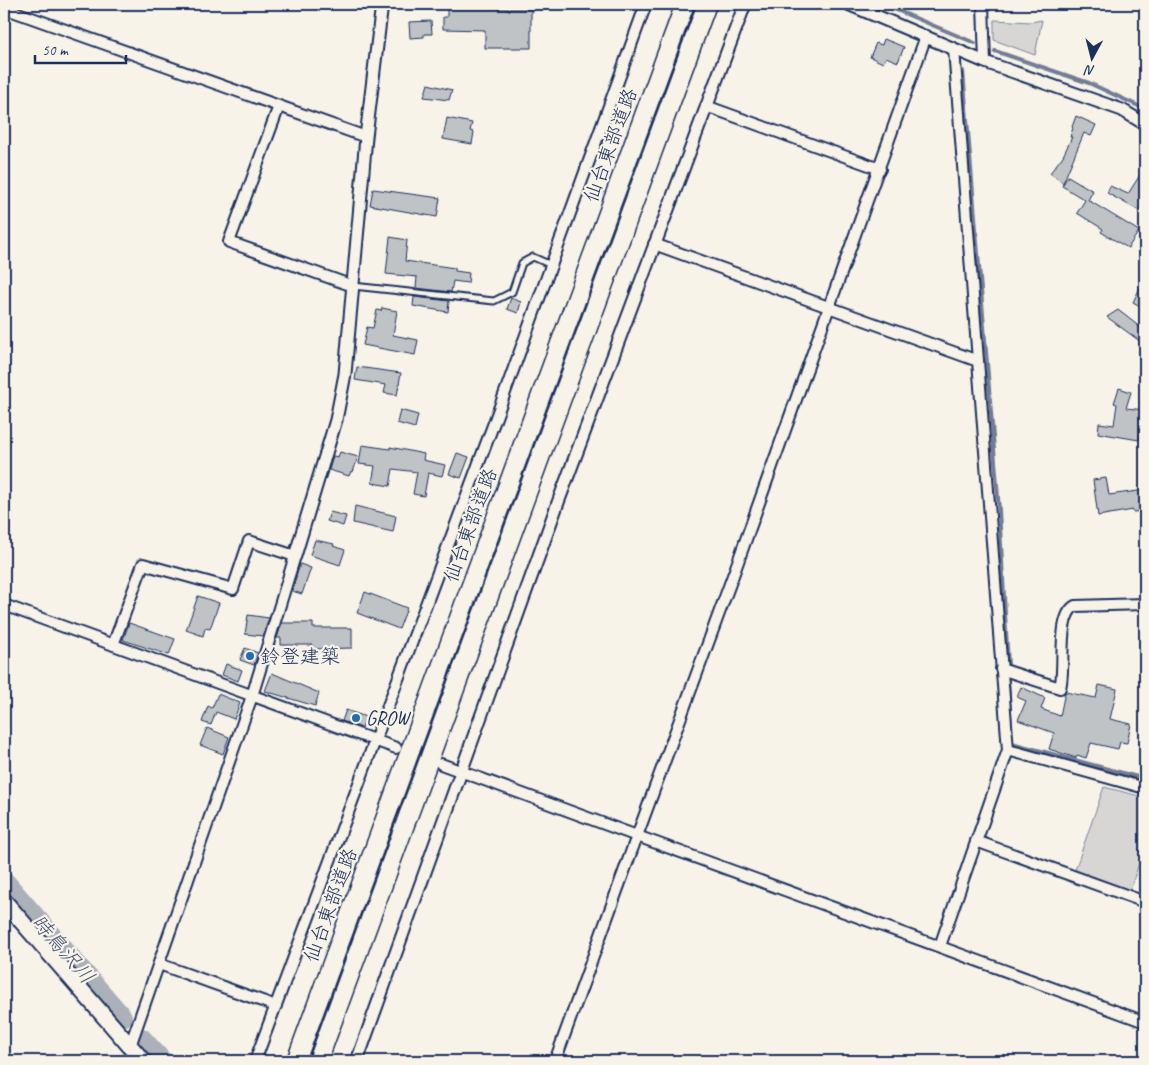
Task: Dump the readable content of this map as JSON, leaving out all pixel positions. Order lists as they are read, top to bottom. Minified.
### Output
{"streets":{"highway":["仙台東部道路"]},"water":["時鳥沢川"],"places":["鈴登建築","GROW"],"scale_bar":"50 m","north":"bottom"}
